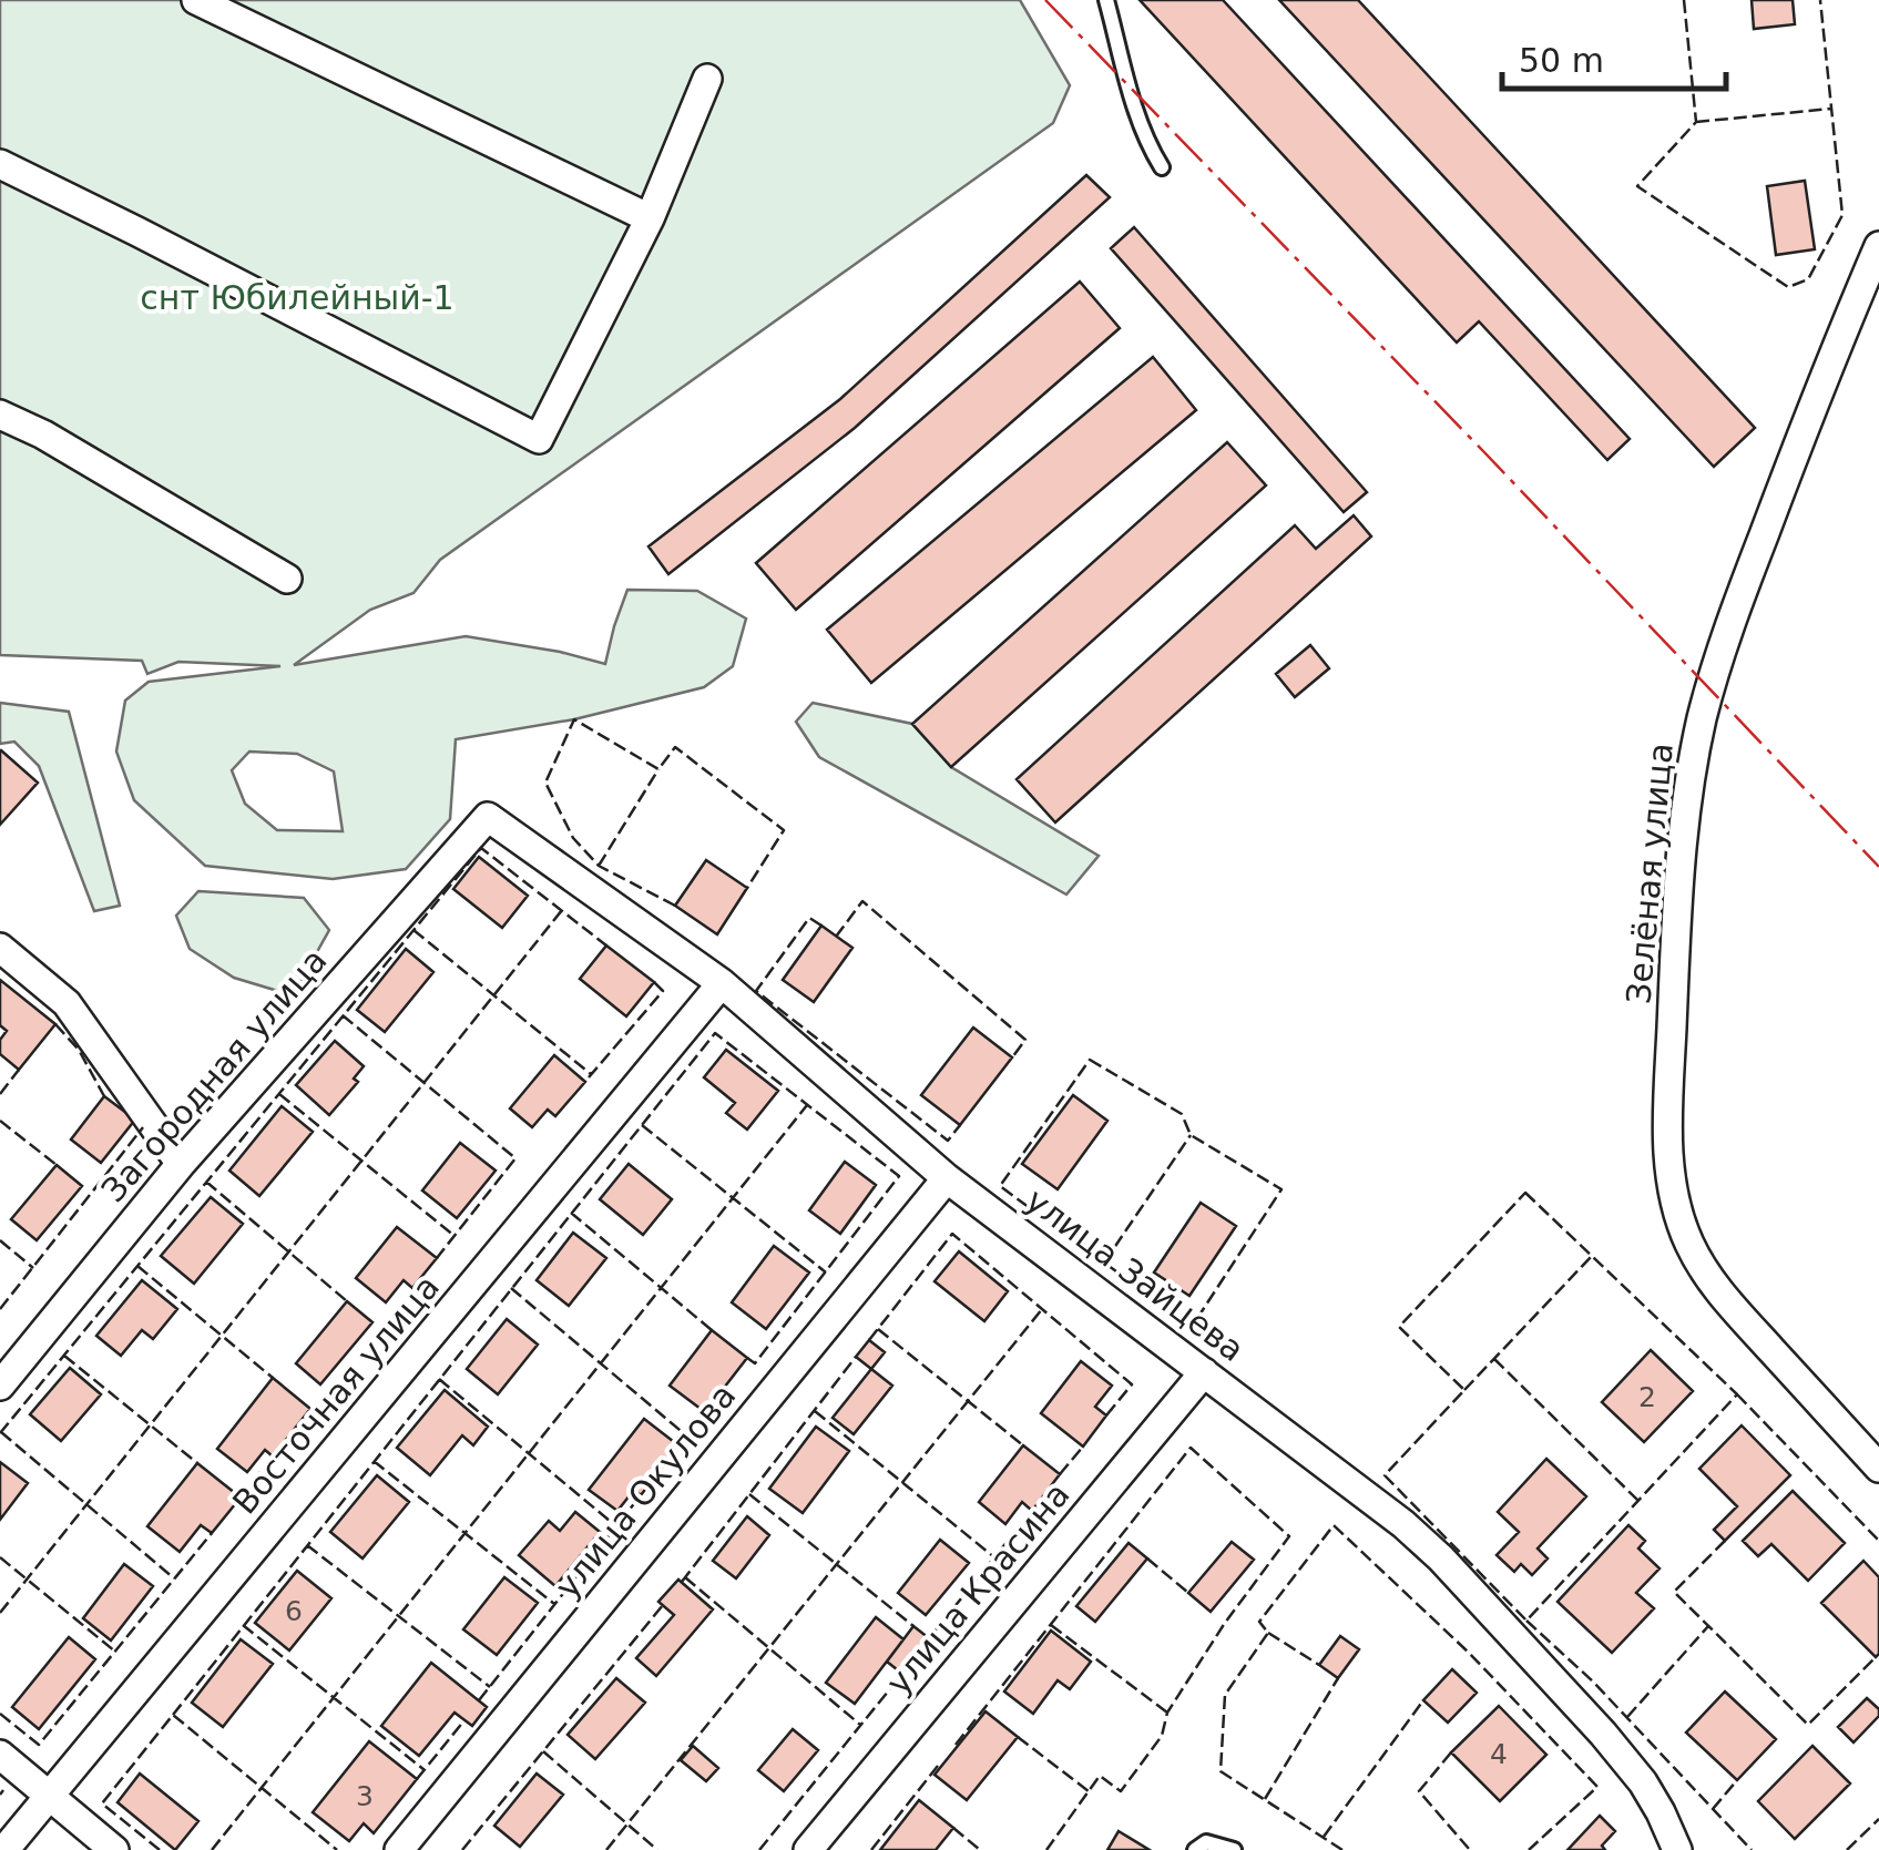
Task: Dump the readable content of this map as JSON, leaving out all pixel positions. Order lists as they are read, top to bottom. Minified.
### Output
{"streets":{"street":["Зелёная улица","Загородная улица","улица Зайцева","Восточная улица","улица Окулова","улица Красина"]},"crossings":[["Загородная улица","улица Зайцева"],["улица Зайцева","Восточная улица"],["улица Зайцева","улица Окулова"],["улица Зайцева","улица Красина"]],"parks":["снт Юбилейный-1"],"house_numbers":["2","6","4","3"],"scale_bar":"50 m"}
